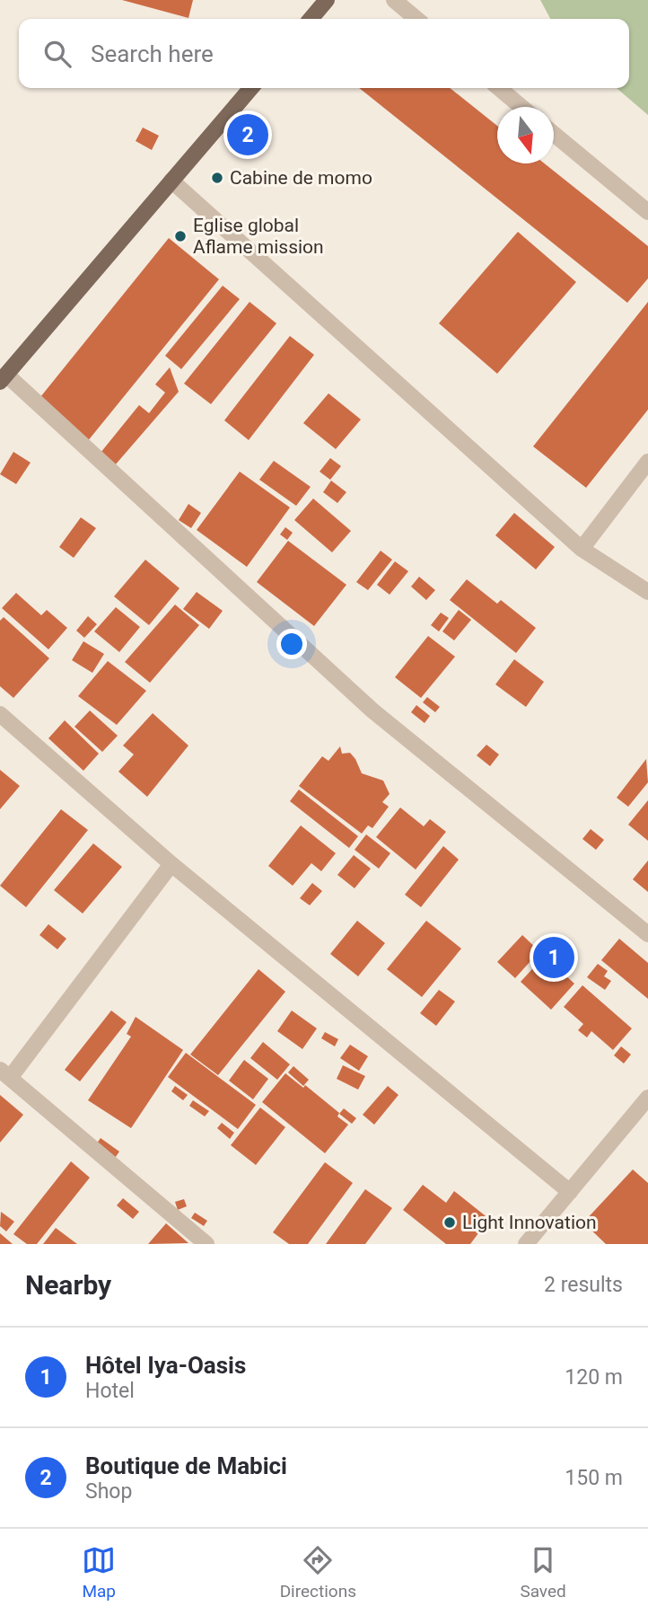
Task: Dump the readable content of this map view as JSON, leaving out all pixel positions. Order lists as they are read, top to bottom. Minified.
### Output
{"places":["Cabine de momo","Eglise global Aflame mission","Light Innovation"],"north":"bottom","page":{"search":"Search here","pins":["2","1"],"heading":["Nearby","2 results"],"list":[{"mark":"1","name":"Hôtel Iya-Oasis","note":"Hotel","value":"120 m"},{"mark":"2","name":"Boutique de Mabici","note":"Shop","value":"150 m"}],"nav":["Map","Directions","Saved"]}}
